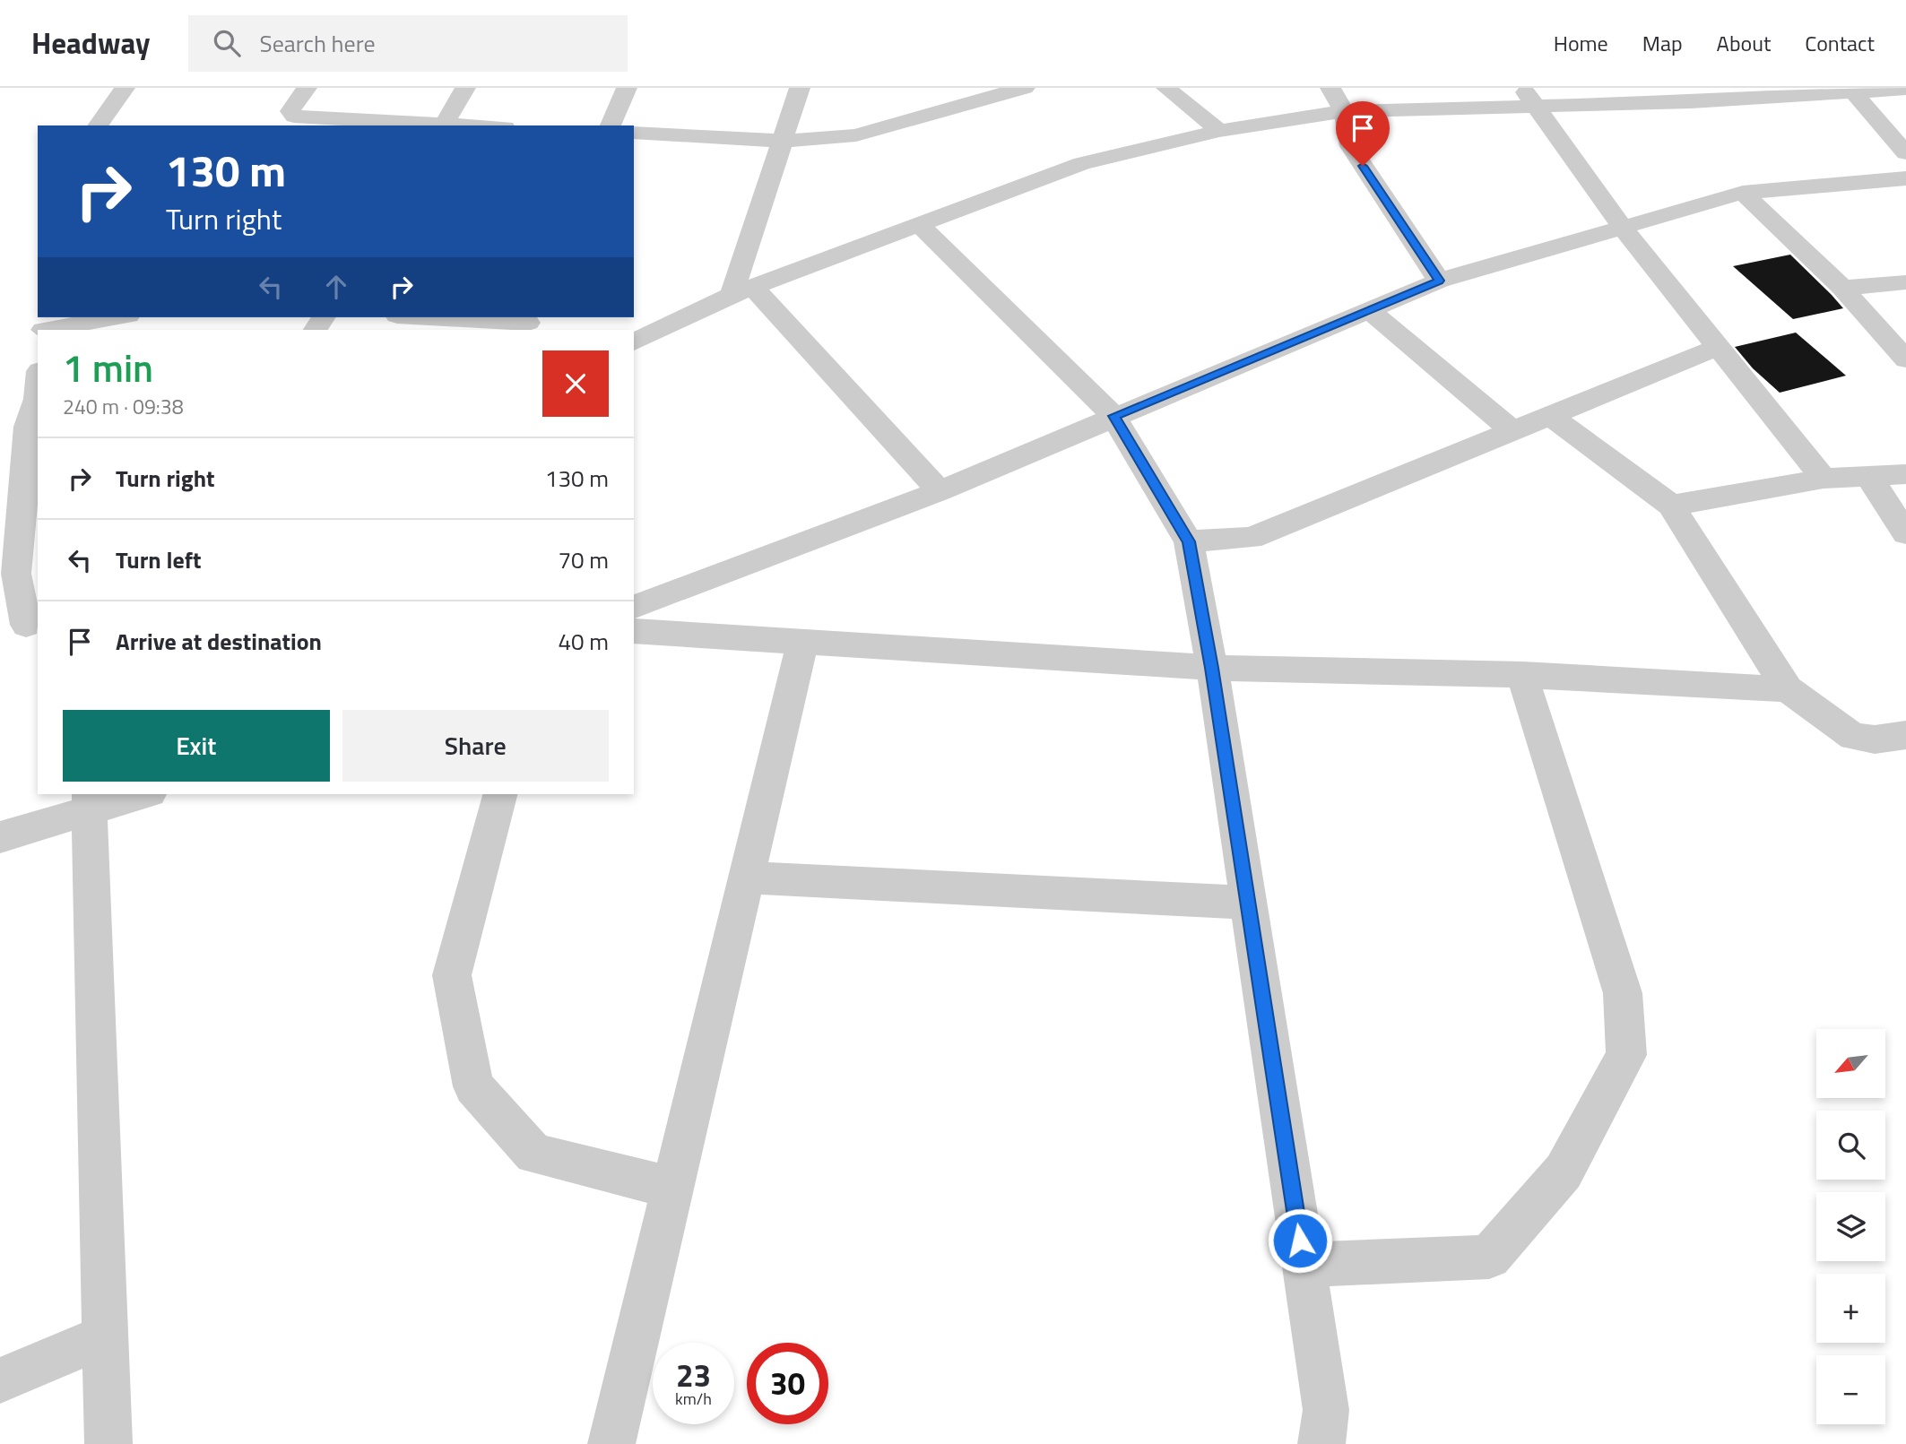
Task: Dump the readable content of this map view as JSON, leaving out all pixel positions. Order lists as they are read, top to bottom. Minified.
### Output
{"north":"bottom left","page":{"header":"Headway","search":"Search here","nav":["Home","Map","About","Contact"],"turn":["130 m","Turn right"],"heading":["1 min","240 m · 09:38"],"list":[{"name":"Turn right","value":"130 m"},{"name":"Turn left","value":"70 m"},{"name":"Arrive at destination","value":"40 m"}],"buttons":["Exit","Share"],"map_buttons":["+","−"],"speed":"23 km/h","limit":"30"}}
